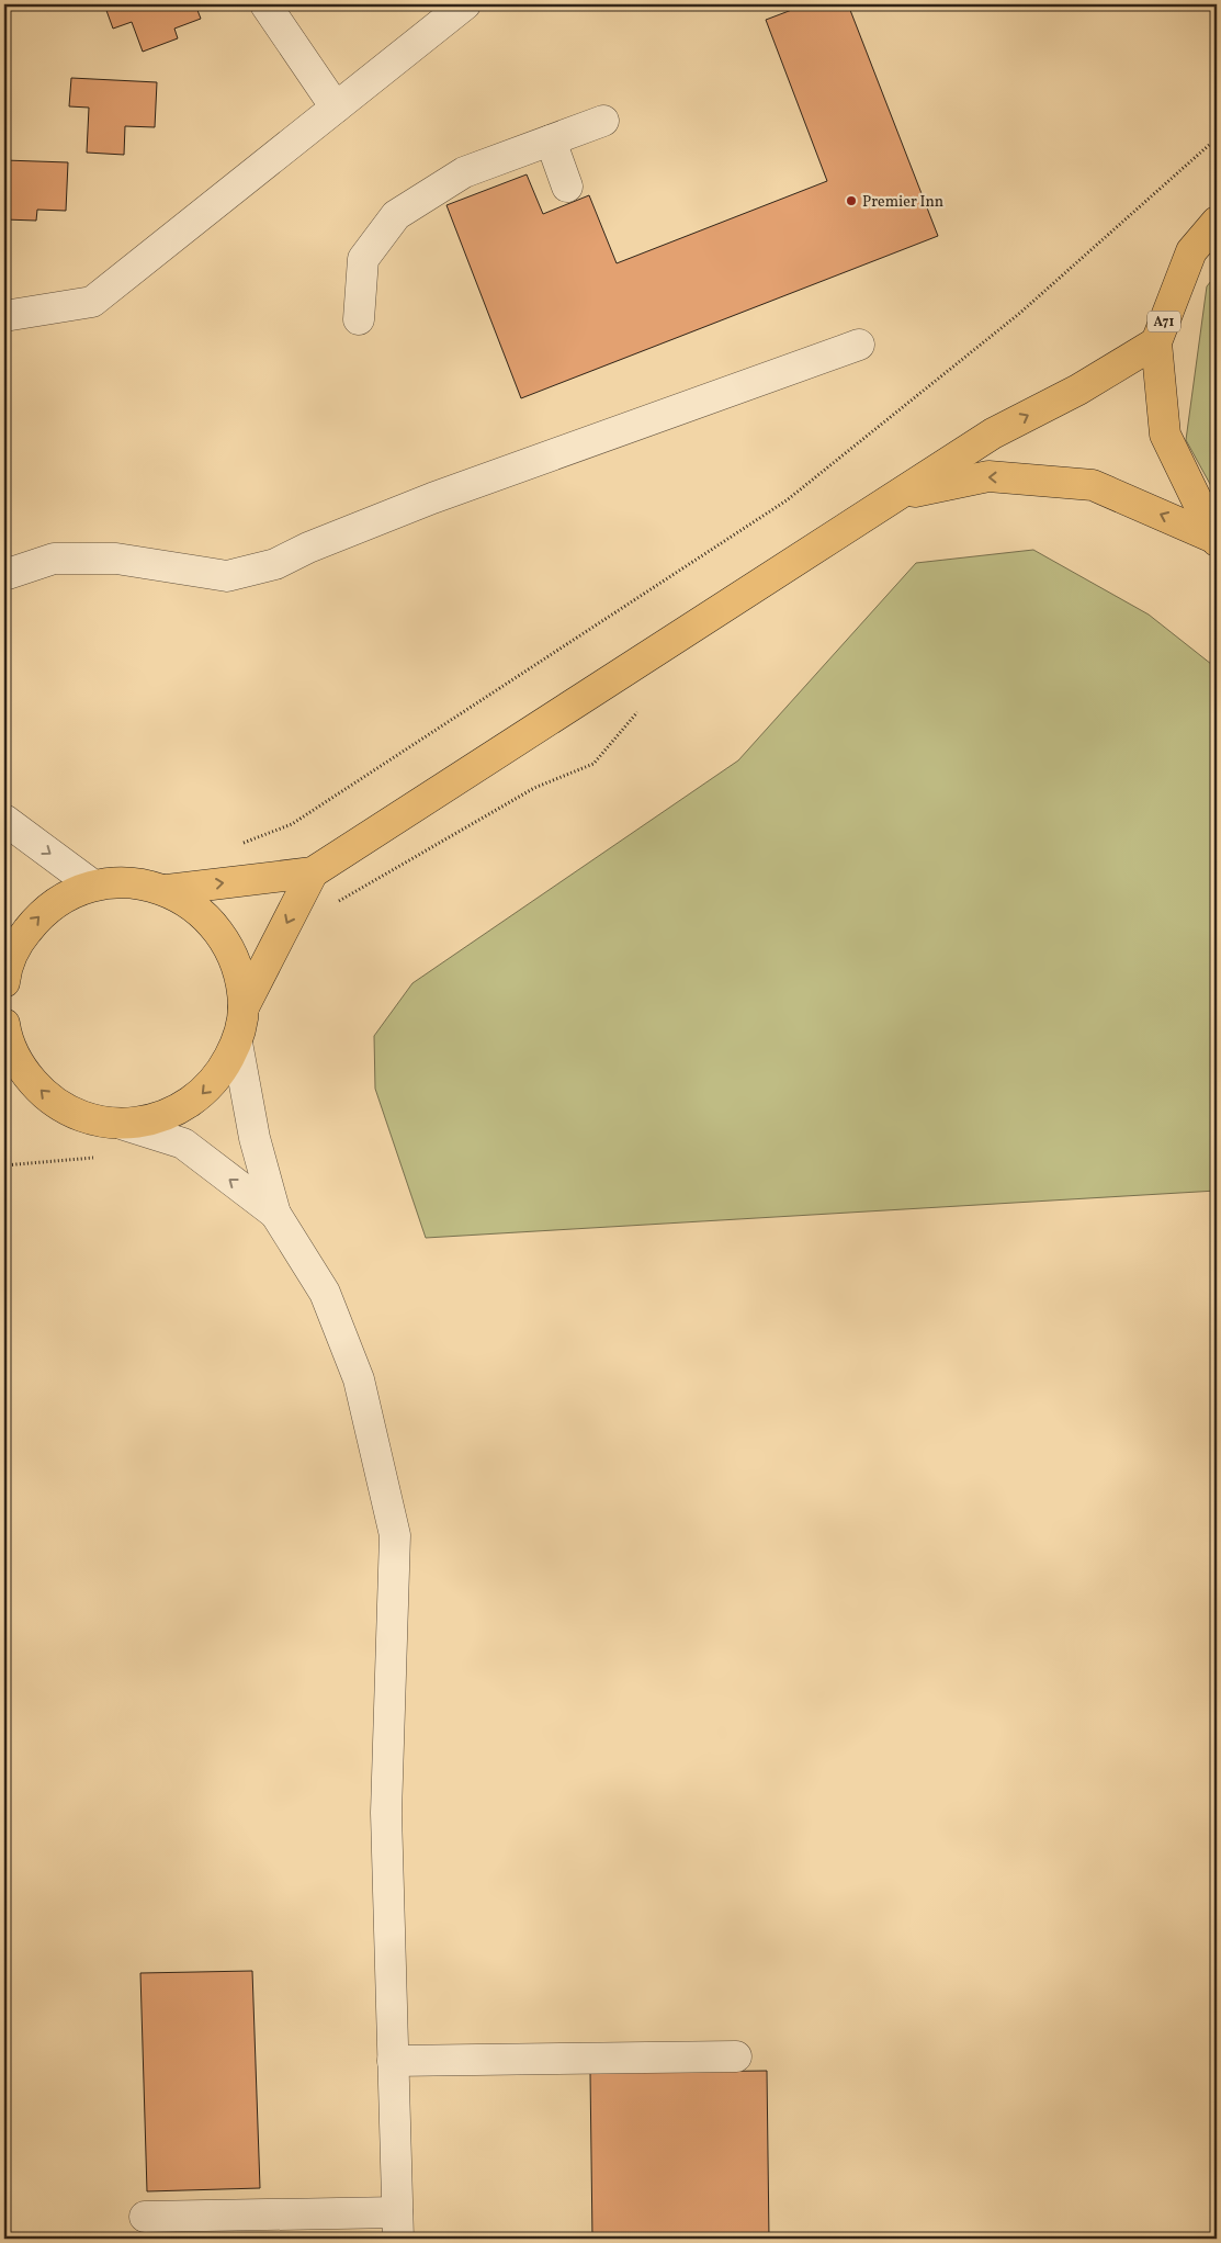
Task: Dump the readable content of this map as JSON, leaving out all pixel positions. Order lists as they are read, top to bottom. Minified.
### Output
{"streets":{"main road":["A71"]},"places":["Premier Inn"]}
